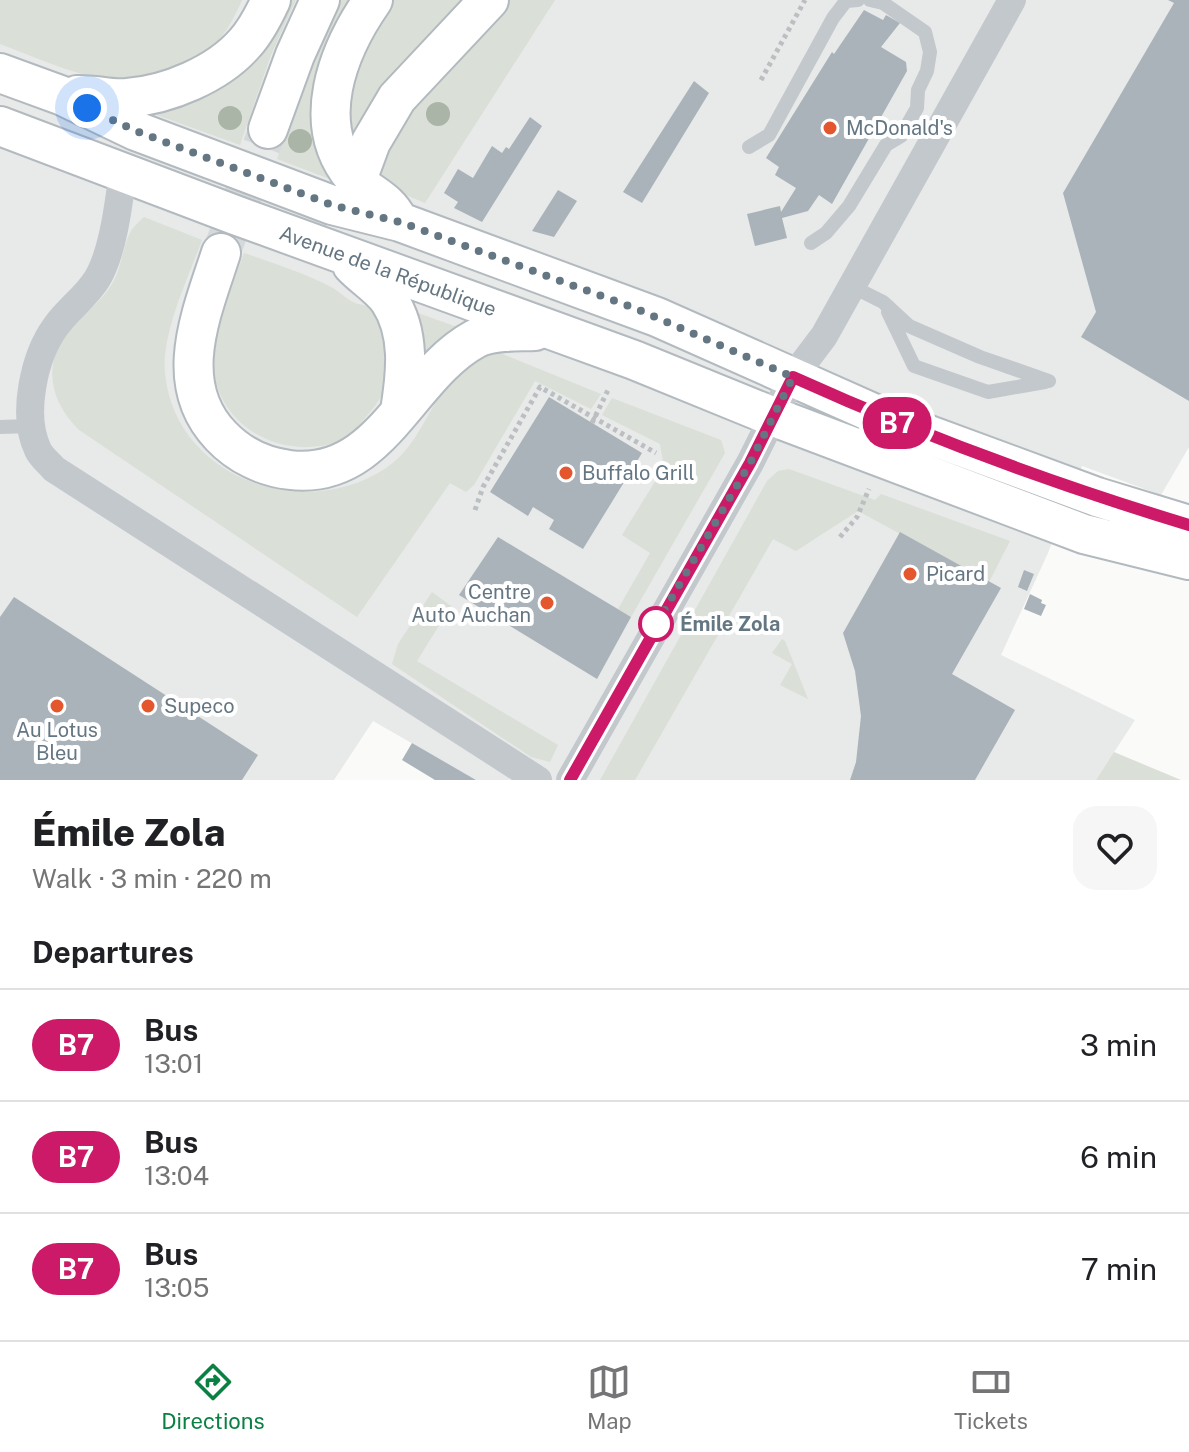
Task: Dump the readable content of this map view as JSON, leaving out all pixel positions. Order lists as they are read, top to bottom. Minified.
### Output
{"streets":{"main road":["Avenue de la République"]},"places":["McDonald's","Buffalo Grill","Picard","Centre Auto Auchan","Émile Zola","Au Lotus Bleu","Supeco"],"lines":["bus line B7"],"page":{"on_map":"B7","heading":[["Émile Zola","Walk · 3 min · 220 m"],"Departures"],"list":[{"mark":"B7","name":"Bus","note":"13:01","value":"3 min"},{"mark":"B7","name":"Bus","note":"13:04","value":"6 min"},{"mark":"B7","name":"Bus","note":"13:05","value":"7 min"}],"tabs":["Directions","Map","Tickets"]}}
